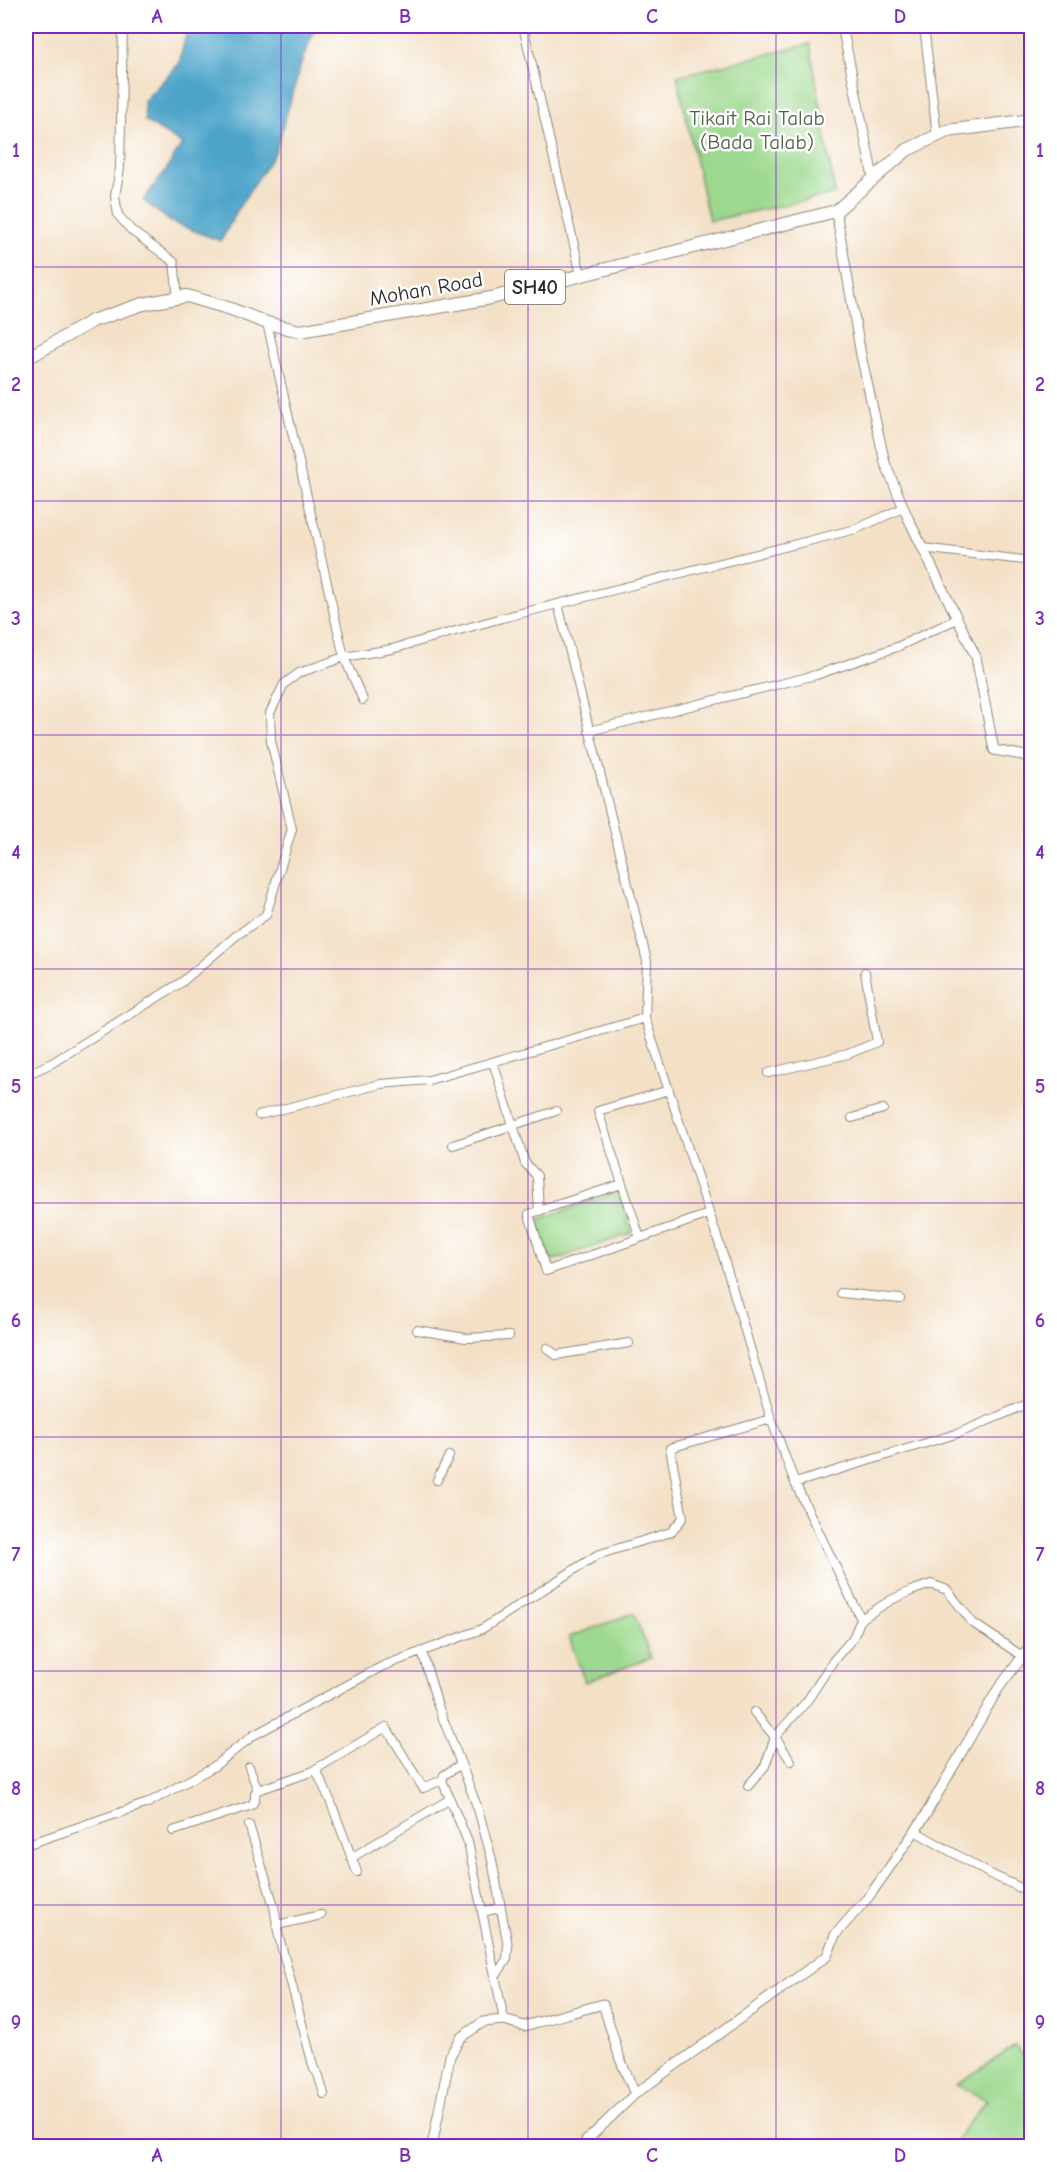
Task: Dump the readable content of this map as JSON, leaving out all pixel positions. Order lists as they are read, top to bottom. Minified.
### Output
{"streets":{"main road":["SH40","Mohan Road"]},"parks":["Tikait Rai Talab (Bada Talab)"],"grid":{"columns":["A","B","C","D"],"rows":["1","2","3","4","5","6","7","8","9"]}}
